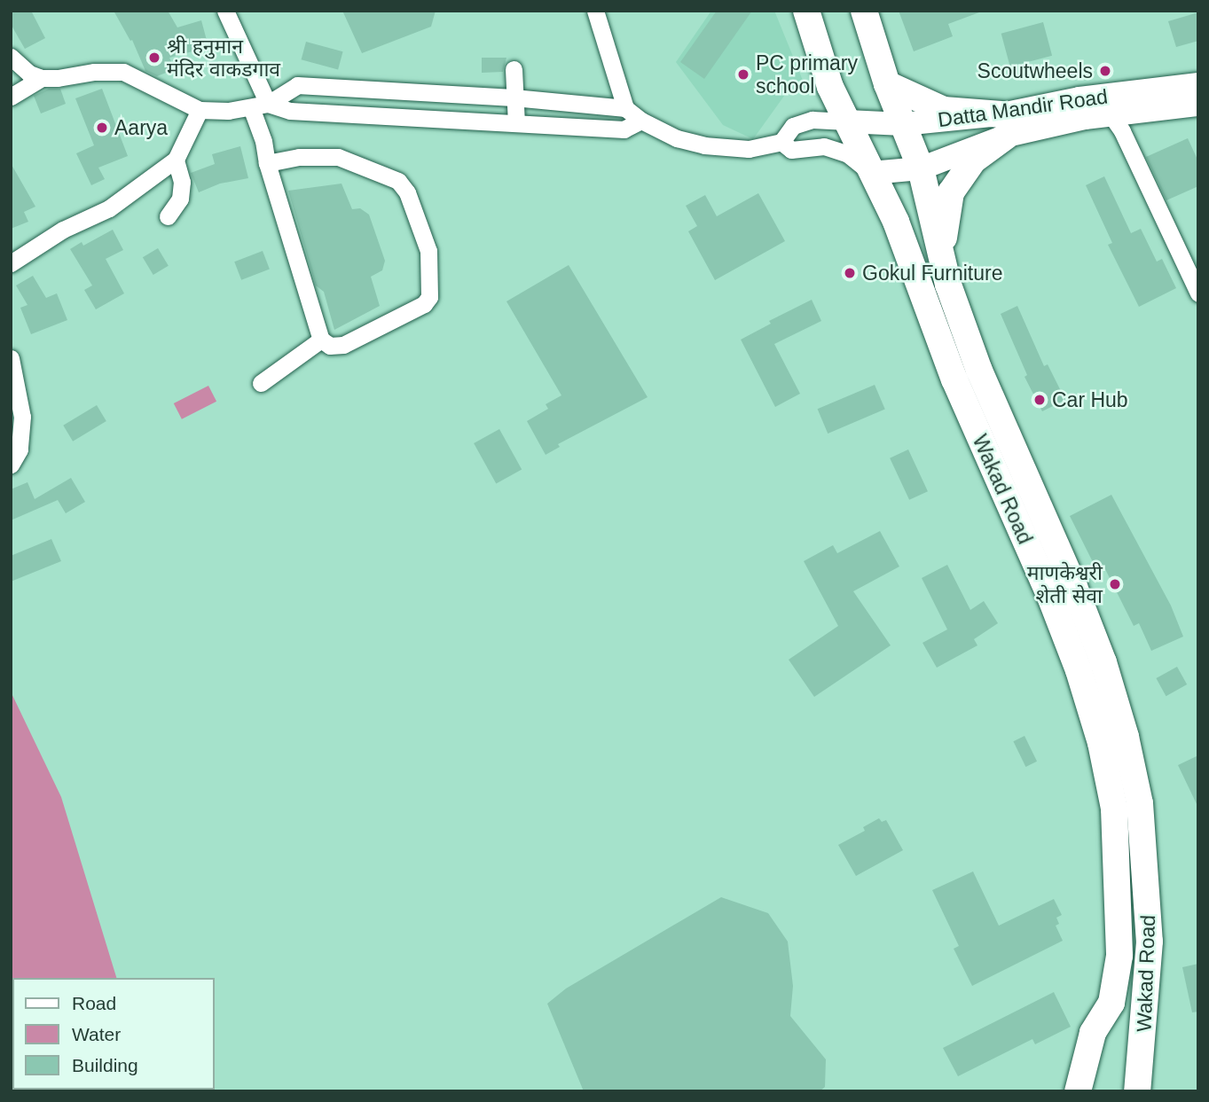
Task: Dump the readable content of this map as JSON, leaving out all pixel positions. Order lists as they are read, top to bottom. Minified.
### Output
{"streets":{"main road":["Datta Mandir Road","Wakad Road"]},"crossings":[["Datta Mandir Road","Wakad Road"]],"places":["श्री हनुमान मंदिर वाकडगाव","Scoutwheels","PC primary school","Aarya","Gokul Furniture","Car Hub","माणकेश्वरी शेती सेवा"],"legend":["Road","Water","Building"]}
